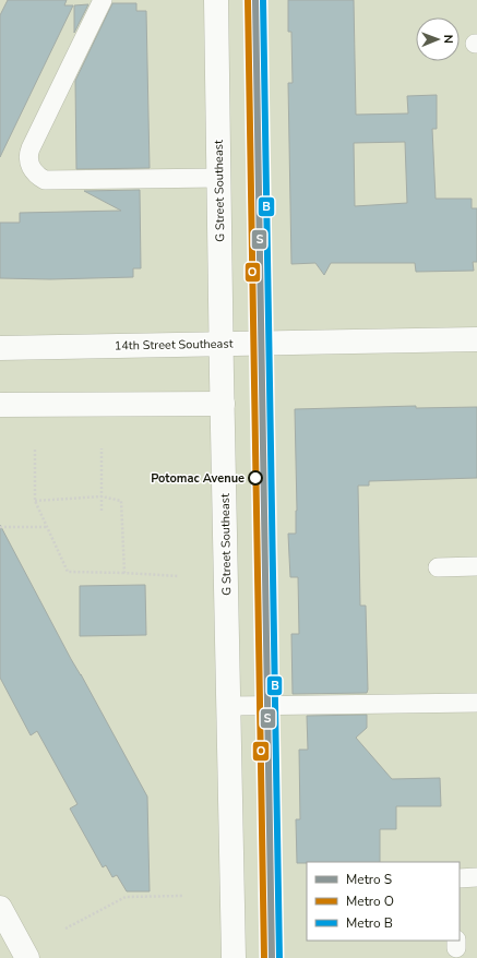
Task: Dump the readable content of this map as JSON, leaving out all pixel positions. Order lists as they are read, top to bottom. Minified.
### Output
{"streets":{"street":["G Street Southeast","14th Street Southeast"]},"crossings":[["G Street Southeast","14th Street Southeast"]],"places":["Potomac Avenue"],"lines":["metro line S","metro line O","metro line B"],"legend":["Metro S","Metro O","Metro B"],"north":"right"}
